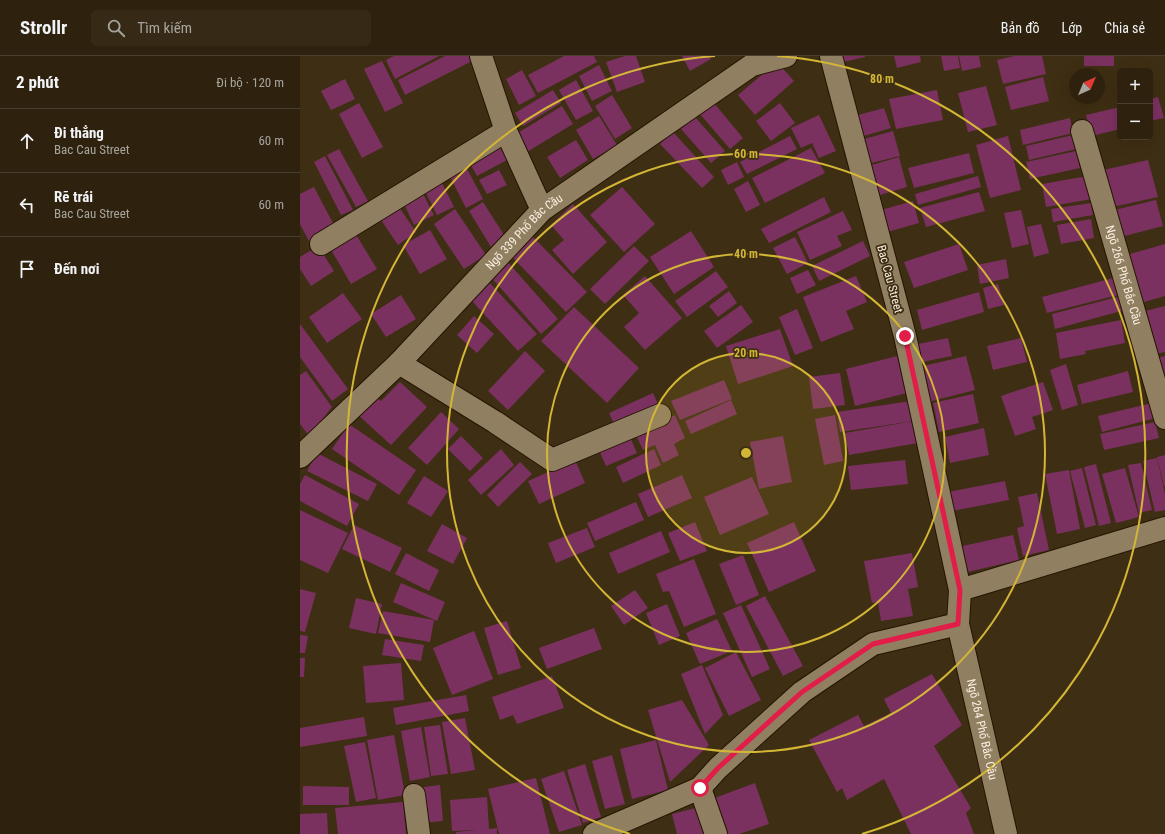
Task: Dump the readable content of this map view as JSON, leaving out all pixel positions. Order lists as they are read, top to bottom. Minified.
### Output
{"streets":{"street":["Ngõ 339 Phố Bắc Cầu","Ngõ 266 Phố Bắc Cầu","Bac Cau Street","Ngõ 264 Phố Bắc Cầu"]},"crossings":[["Bac Cau Street","Ngõ 264 Phố Bắc Cầu"]],"north":"top right","page":{"header":"Strollr","search":"Tìm kiếm","nav":["Bản đồ","Lớp","Chia sẻ"],"heading":["2 phút","Đi bộ · 120 m"],"map_buttons":["+","−"],"list":[["Đi thẳng","Bac Cau Street","60 m"],["Rẽ trái","Bac Cau Street","60 m"],"Đến nơi"]},"rings":["80 m","60 m","40 m","20 m"]}
